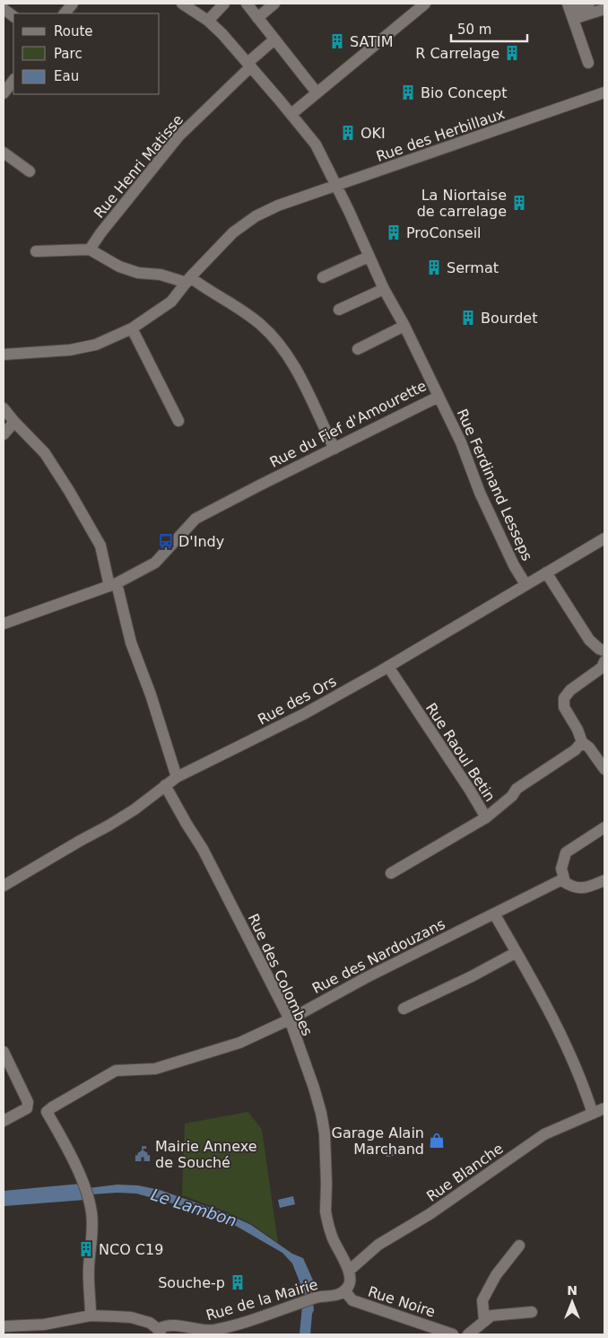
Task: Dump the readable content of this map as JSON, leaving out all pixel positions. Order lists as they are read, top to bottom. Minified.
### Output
{"streets":{"street":["Rue des Herbillaux","Rue Henri Matisse","Rue du Fief d'Amourette","Rue Ferdinand Lesseps","Rue des Ors","Rue Raoul Betin","Rue des Nardouzans","Rue des Colombes","Rue Blanche","Rue de la Mairie","Rue Noire"]},"crossings":[["Rue des Herbillaux","Rue du Fief d'Amourette"],["Rue Henri Matisse","Rue du Fief d'Amourette"],["Rue du Fief d'Amourette","Rue Ferdinand Lesseps"],["Rue Ferdinand Lesseps","Rue des Ors"],["Rue des Ors","Rue Raoul Betin"],["Rue des Ors","Rue des Colombes"],["Rue des Nardouzans","Rue des Colombes"],["Rue des Colombes","Rue Blanche"],["Rue de la Mairie","Rue Noire"]],"water":["Le Lambon"],"places":{"building":["SATIM","R Carrelage","Bio Concept","OKI","La Niortaise de carrelage","ProConseil","Sermat","Bourdet","NCO C19","Souche-p"],"bus stop":["D'Indy"],"shop":["Garage Alain Marchand"],"public building":["Mairie Annexe de Souché"]},"legend":["Route","Parc","Eau"],"scale_bar":"50 m","north":"top"}
